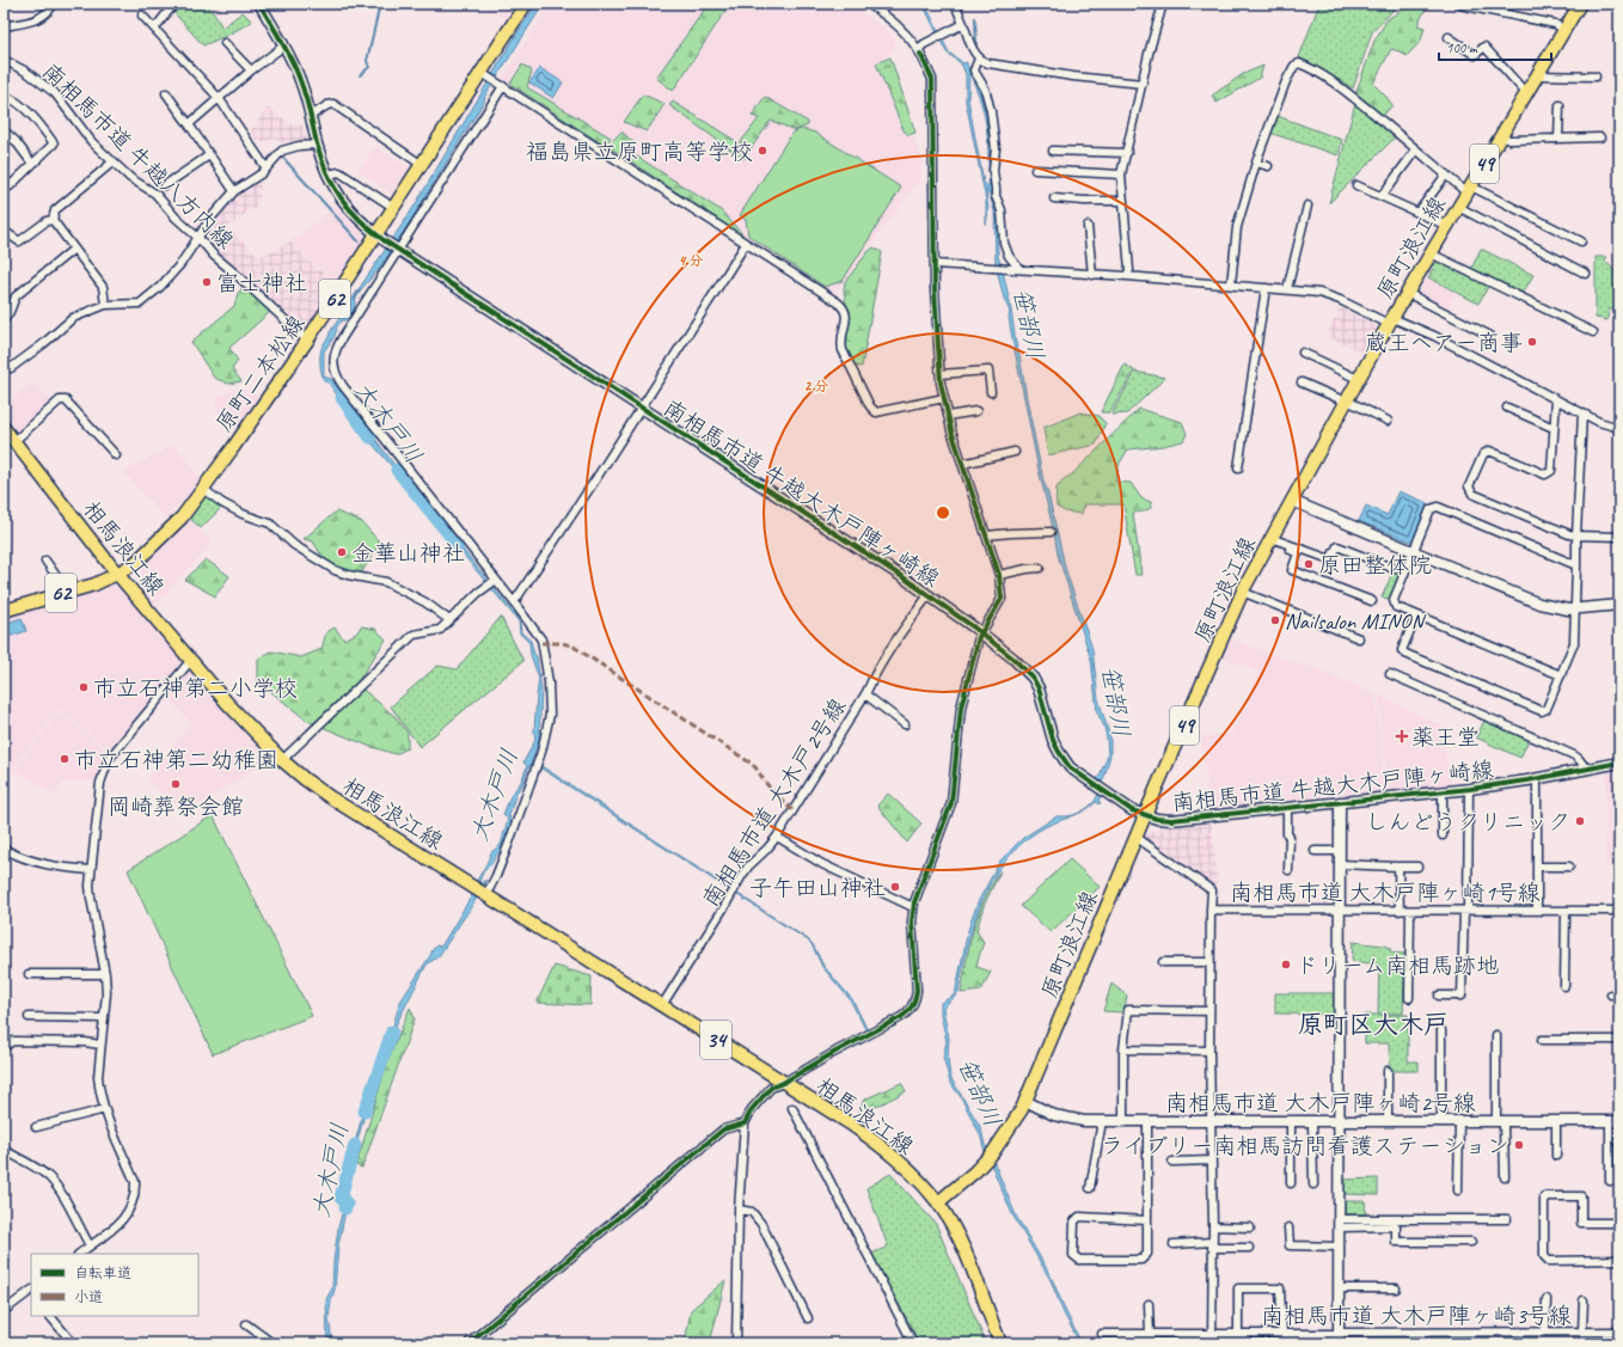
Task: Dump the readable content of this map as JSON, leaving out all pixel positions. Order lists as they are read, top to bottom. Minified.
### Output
{"streets":{"main road":["49","原町浪江線","62","原町二本松線","相馬浪江線","34"],"street":["南相馬市道 牛越八方内線","南相馬市道 牛越大木戸陣ヶ崎線","南相馬市道 大木戸2号線","南相馬市道 大木戸陣ヶ崎1号線","南相馬市道 大木戸陣ヶ崎2号線","南相馬市道 大木戸陣ヶ崎3号線"]},"crossings":[["南相馬市道 牛越八方内線","原町二本松線"],["原町浪江線","南相馬市道 牛越大木戸陣ヶ崎線"],["原町浪江線","相馬浪江線"],["原町浪江線","34"],["原町浪江線","南相馬市道 大木戸陣ヶ崎2号線"],["原町二本松線","南相馬市道 牛越大木戸陣ヶ崎線"],["原町二本松線","相馬浪江線"],["南相馬市道 牛越大木戸陣ヶ崎線","南相馬市道 大木戸2号線"],["相馬浪江線","南相馬市道 大木戸2号線"],["相馬浪江線","34"],["南相馬市道 大木戸陣ヶ崎1号線","南相馬市道 大木戸陣ヶ崎2号線"],["南相馬市道 大木戸陣ヶ崎1号線","南相馬市道 大木戸陣ヶ崎3号線"]],"districts":["原町区大木戸"],"water":["笹部川","大木戸川"],"places":{"other":["福島県立原町高等学校","富士神社","蔵王ヘアー商事","金華山神社","原田整体院","Nailsalon MINON","市立石神第二小学校","市立石神第二幼稚園","岡崎葬祭会館","しんどうクリニック","子午田山神社","ドリーム南相馬跡地","ライブリー南相馬訪問看護ステーション"],"health":["薬王堂"]},"legend":["自転車道","小道"],"scale_bar":"100 m","rings":["4 分","2 分"]}
